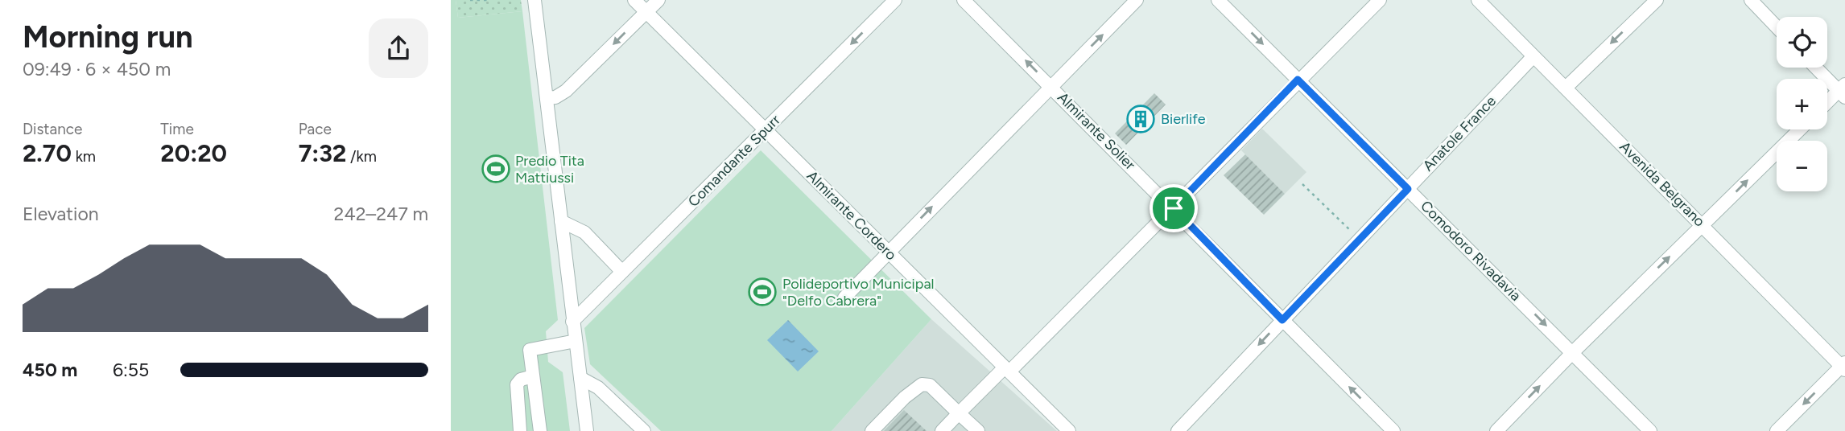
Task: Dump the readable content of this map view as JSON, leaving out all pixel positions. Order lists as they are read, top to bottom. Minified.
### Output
{"streets":{"street":["Almirante Solier","Anatole France","Comandante Spurr","Avenida Belgrano","Almirante Cordero","Comodoro Rivadavia"]},"crossings":[["Almirante Solier","Anatole France"],["Anatole France","Avenida Belgrano"],["Anatole France","Comodoro Rivadavia"],["Comandante Spurr","Almirante Cordero"]],"one_way":["Almirante Solier","Comandante Spurr","Comodoro Rivadavia"],"places":{"building":["Bierlife"],"sports":["Predio Tita Mattiussi","Polideportivo Municipal \"Delfo Cabrera\""]},"page":{"heading":["Morning run","09:49 · 6 × 450 m"],"map_buttons":["+","−"],"stats":[["Distance","2.70 km"],["Time","20:20"],["Pace","7:32 /km"]],"chart":["Elevation","242–247 m"],"list":[{"name":"450 m","note":"6:55"}]}}
